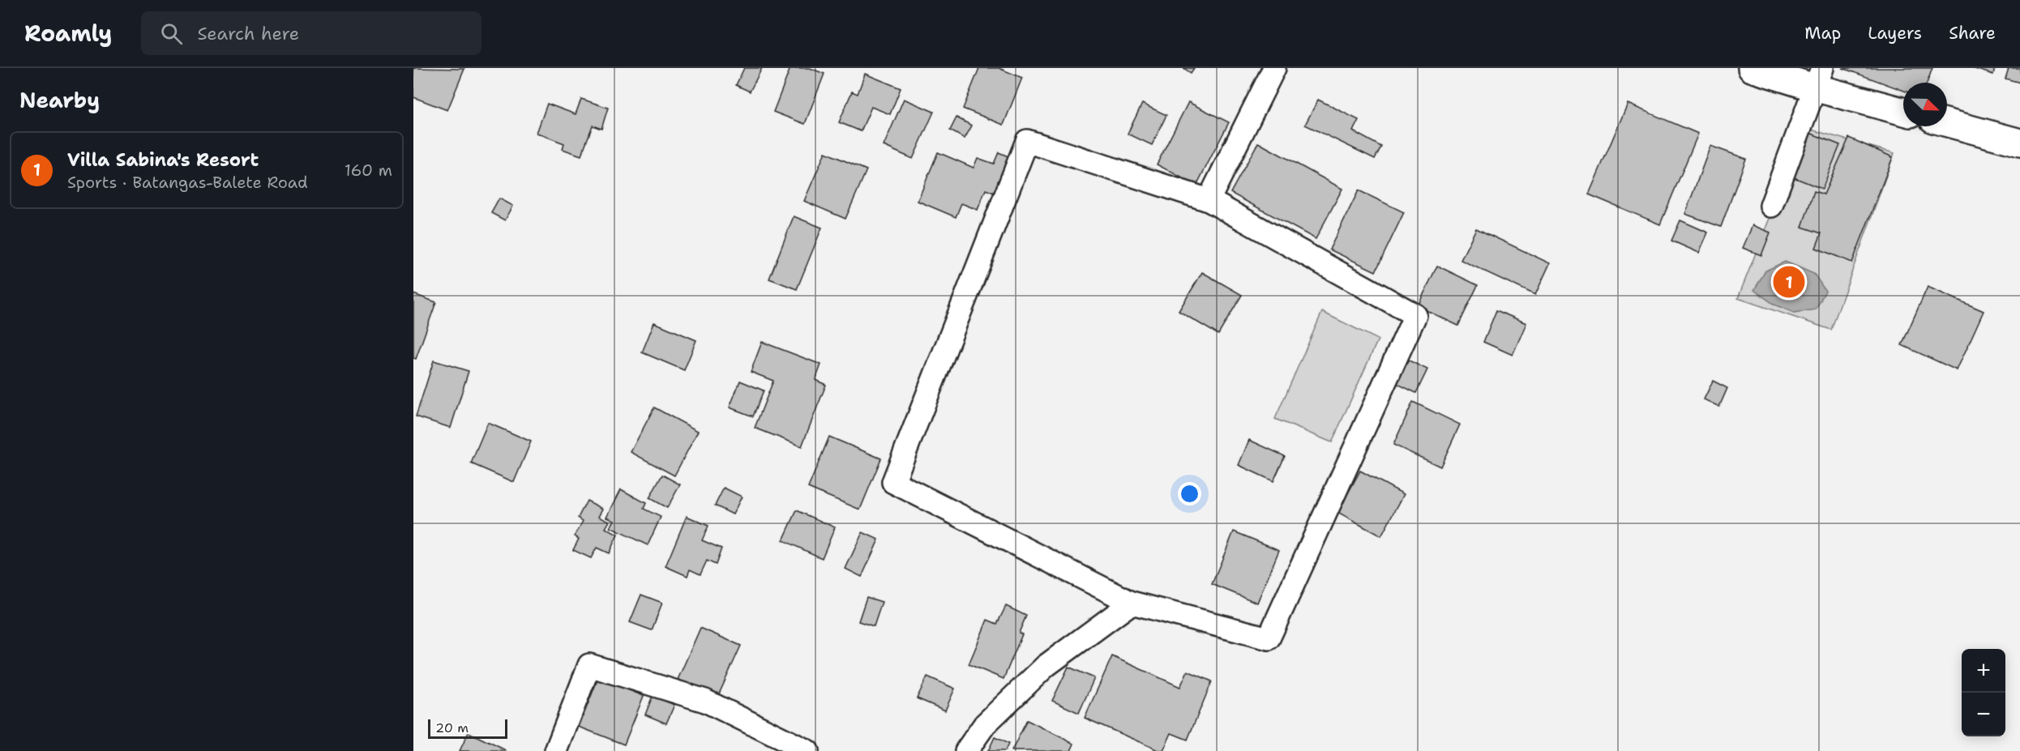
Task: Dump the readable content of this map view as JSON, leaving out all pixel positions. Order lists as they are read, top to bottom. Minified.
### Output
{"scale_bar":"20 m","north":"bottom right","page":{"header":"Roamly","search":"Search here","nav":["Map","Layers","Share"],"heading":"Nearby","list":[{"mark":"1","name":"Villa Sabina's Resort","note":"Sports · Batangas-Balete Road","value":"160 m"}],"pins":"1","map_buttons":["+","−"],"scale":"20 m"}}
